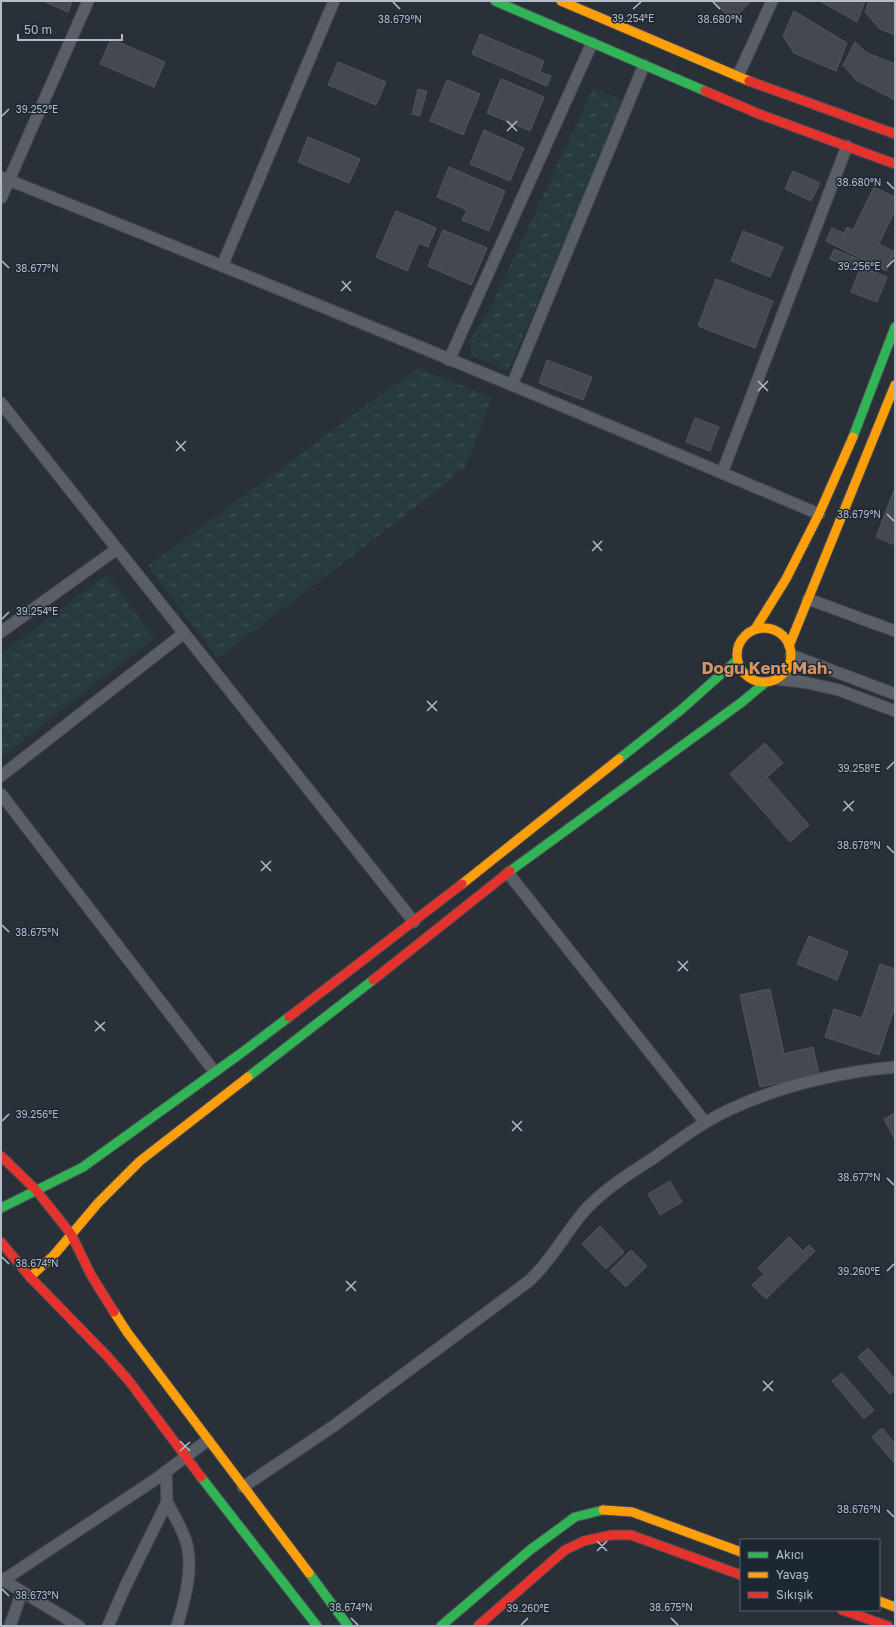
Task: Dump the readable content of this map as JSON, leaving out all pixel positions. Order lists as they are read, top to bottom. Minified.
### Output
{"districts":["Doğu Kent Mah."],"legend":["Akıcı","Yavaş","Sıkışık"],"scale_bar":"50 m","coordinates":["39.254°E","38.679°N","38.680°N","39.252°E","39.256°E","38.677°N","39.258°E","38.678°N","38.675°N","38.674°N","39.260°E","38.676°N","38.673°N"]}
